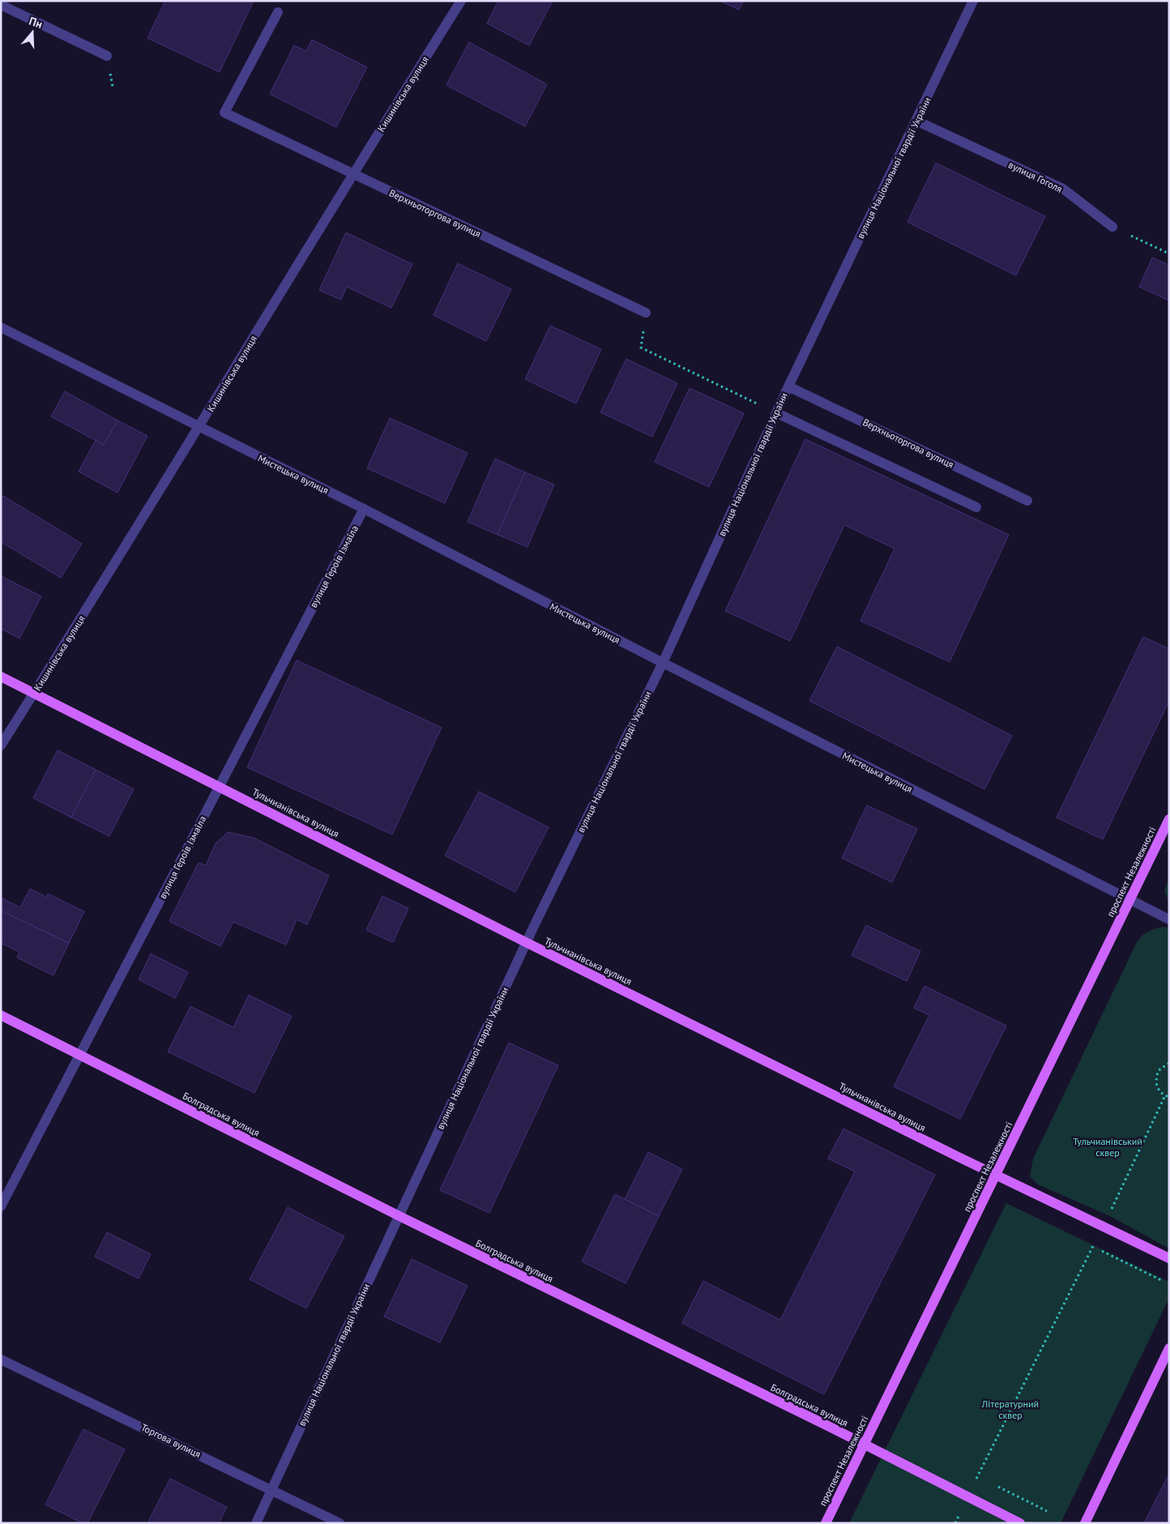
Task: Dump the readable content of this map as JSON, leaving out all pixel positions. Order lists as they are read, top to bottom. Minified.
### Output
{"streets":{"main road":["Тульчианівська вулиця","проспект Незалежності","Болградська вулиця"],"street":["Кишинівська вулиця","вулиця Національної гвардії України","вулиця Гоголя","Верхньоторгова вулиця","Мистецька вулиця","вулиця Героїв Ізмаїла","Торгова вулиця"]},"crossings":[["Кишинівська вулиця","Верхньоторгова вулиця"],["Кишинівська вулиця","Мистецька вулиця"],["Кишинівська вулиця","Тульчианівська вулиця"],["вулиця Національної гвардії України","вулиця Гоголя"],["вулиця Національної гвардії України","Верхньоторгова вулиця"],["вулиця Національної гвардії України","Мистецька вулиця"],["вулиця Національної гвардії України","Тульчианівська вулиця"],["вулиця Національної гвардії України","Болградська вулиця"],["вулиця Національної гвардії України","Торгова вулиця"],["Мистецька вулиця","вулиця Героїв Ізмаїла"],["Мистецька вулиця","проспект Незалежності"],["вулиця Героїв Ізмаїла","Тульчианівська вулиця"],["вулиця Героїв Ізмаїла","Болградська вулиця"],["Тульчианівська вулиця","проспект Незалежності"],["проспект Незалежності","Болградська вулиця"]],"parks":["Тульчианівський сквер","Літературний сквер"],"north":"top"}
